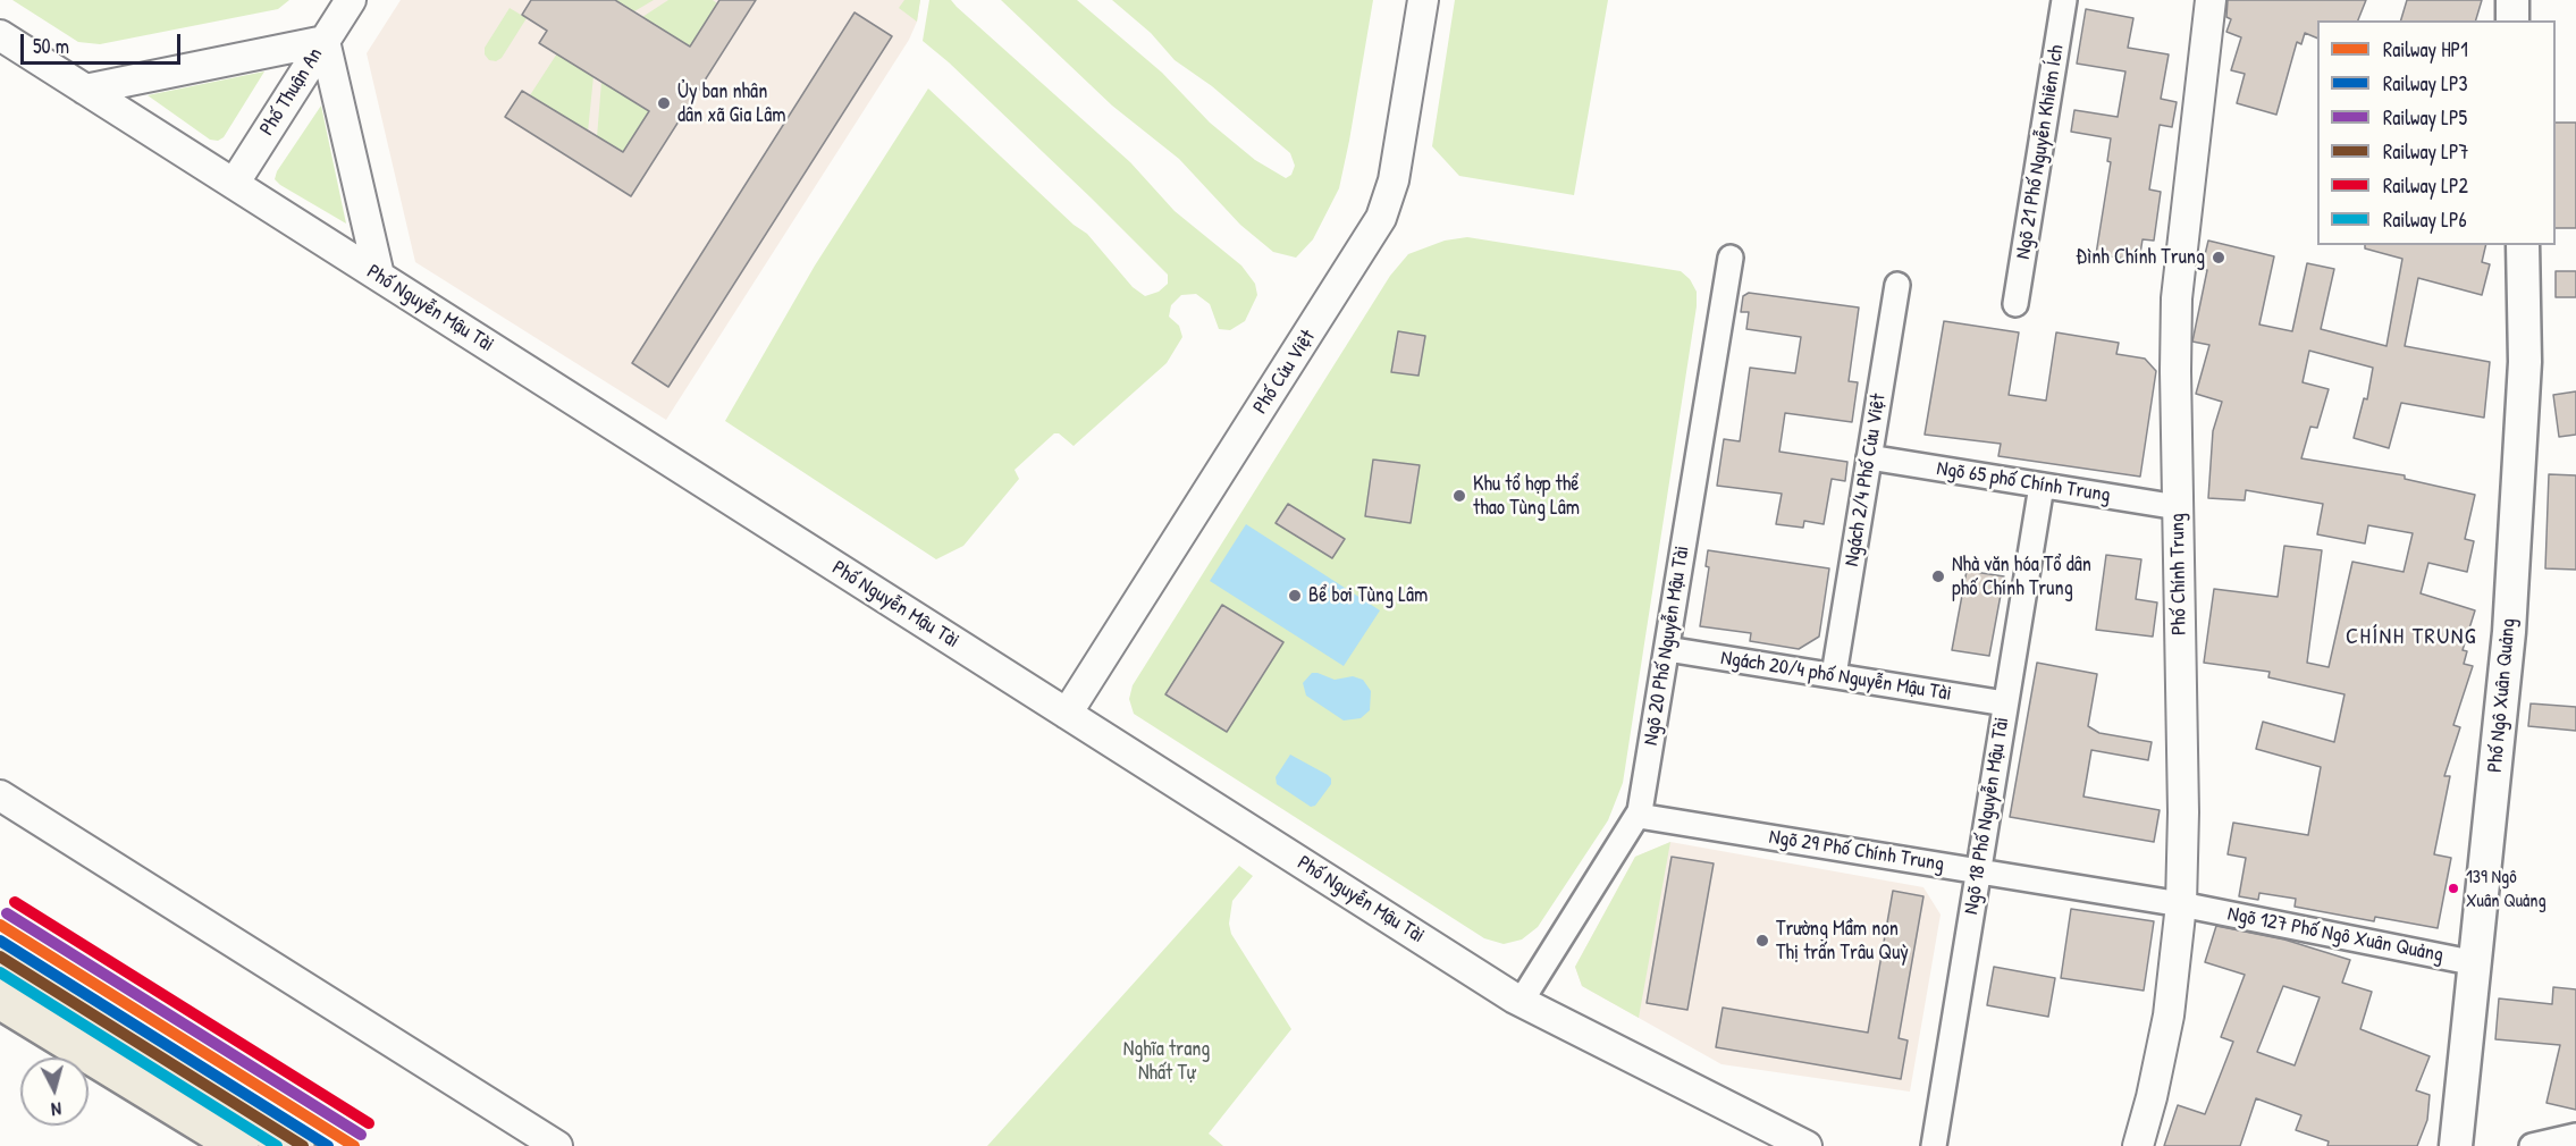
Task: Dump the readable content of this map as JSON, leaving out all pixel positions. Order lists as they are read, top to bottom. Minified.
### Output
{"streets":{"main road":["Phố Ngô Xuân Quảng"],"street":["Phố Thuận An","Ngõ 21 Phố Nguyễn Khiêm Ích","Phố Nguyễn Mậu Tài","Phố Cửu Việt","Ngách 2/4 Phố Cửu Việt","Ngõ 65 phố Chính Trung","Phố Chính Trung","Ngõ 20 Phố Nguyễn Mậu Tài","Ngách 20/4 phố Nguyễn Mậu Tài","Ngõ 18 Phố Nguyễn Mậu Tài","Ngõ 29 Phố Chính Trung","Ngõ 127 Phố Ngô Xuân Quảng"]},"crossings":[["Phố Thuận An","Phố Nguyễn Mậu Tài"],["Phố Nguyễn Mậu Tài","Phố Cửu Việt"],["Phố Nguyễn Mậu Tài","Ngõ 20 Phố Nguyễn Mậu Tài"],["Ngách 2/4 Phố Cửu Việt","Ngõ 65 phố Chính Trung"],["Ngách 2/4 Phố Cửu Việt","Ngách 20/4 phố Nguyễn Mậu Tài"],["Ngõ 65 phố Chính Trung","Phố Chính Trung"],["Ngõ 65 phố Chính Trung","Ngõ 18 Phố Nguyễn Mậu Tài"],["Phố Chính Trung","Ngõ 29 Phố Chính Trung"],["Phố Chính Trung","Ngõ 127 Phố Ngô Xuân Quảng"],["Ngõ 20 Phố Nguyễn Mậu Tài","Ngách 20/4 phố Nguyễn Mậu Tài"],["Ngõ 20 Phố Nguyễn Mậu Tài","Ngõ 29 Phố Chính Trung"],["Ngách 20/4 phố Nguyễn Mậu Tài","Ngõ 18 Phố Nguyễn Mậu Tài"],["Phố Ngô Xuân Quảng","Ngõ 127 Phố Ngô Xuân Quảng"],["Ngõ 18 Phố Nguyễn Mậu Tài","Ngõ 29 Phố Chính Trung"],["Ngõ 29 Phố Chính Trung","Ngõ 127 Phố Ngô Xuân Quảng"]],"districts":["CHÍNH TRUNG"],"parks":["Nghĩa trang Nhất Tự"],"places":["Ủy ban nhân dân xã Gia Lâm","Đình Chính Trung","Khu tổ hợp thể thao Tùng Lâm","Nhà văn hóa Tổ dân phố Chính Trung","Bể bơi Tùng Lâm","139 Ngô Xuân Quảng","Trường Mầm non Thị trấn Trâu Quỳ"],"lines":["rail line LP2","rail line LP5","rail line HP1","rail line LP3","rail line LP7","rail line LP6"],"legend":["Railway HP1","Railway LP3","Railway LP5","Railway LP7","Railway LP2","Railway LP6"],"scale_bar":"50 m","north":"bottom"}
